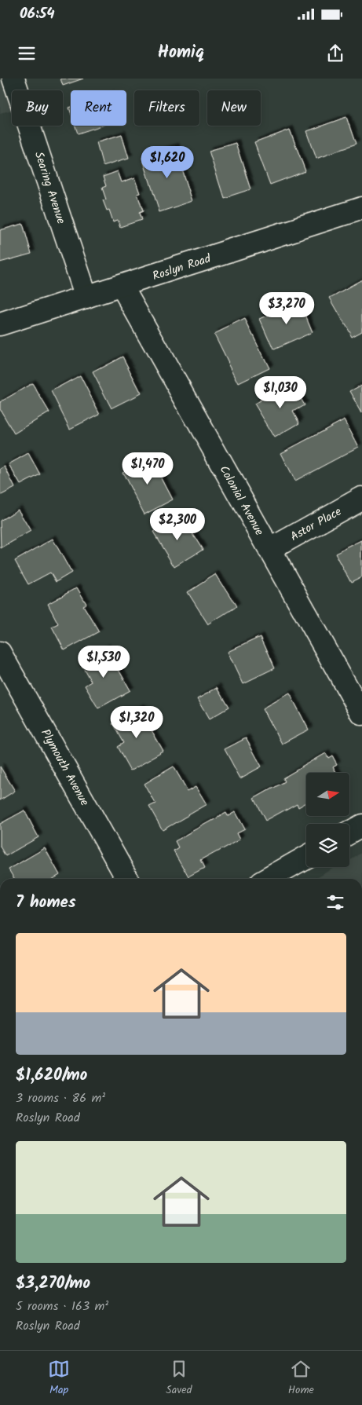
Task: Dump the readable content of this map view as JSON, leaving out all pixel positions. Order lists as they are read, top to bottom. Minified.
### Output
{"streets":{"street":["Searing Avenue","Roslyn Road","Colonial Avenue","Astor Place","Plymouth Avenue"]},"crossings":[["Searing Avenue","Roslyn Road"],["Roslyn Road","Colonial Avenue"],["Colonial Avenue","Astor Place"]],"north":"right","page":{"status":"06:54","header":"Homiq","chip":["Buy","Rent","Filters","New"],"price":["$1,620","$3,270","$1,030","$1,470","$2,300","$1,530","$1,320"],"heading":"7 homes","list":[{"name":"$1,620/mo","note":"3 rooms · 86 m² · Roslyn Road"},{"name":"$3,270/mo","note":"5 rooms · 163 m² · Roslyn Road"}],"tabs":["Map","Saved","Home"]}}
